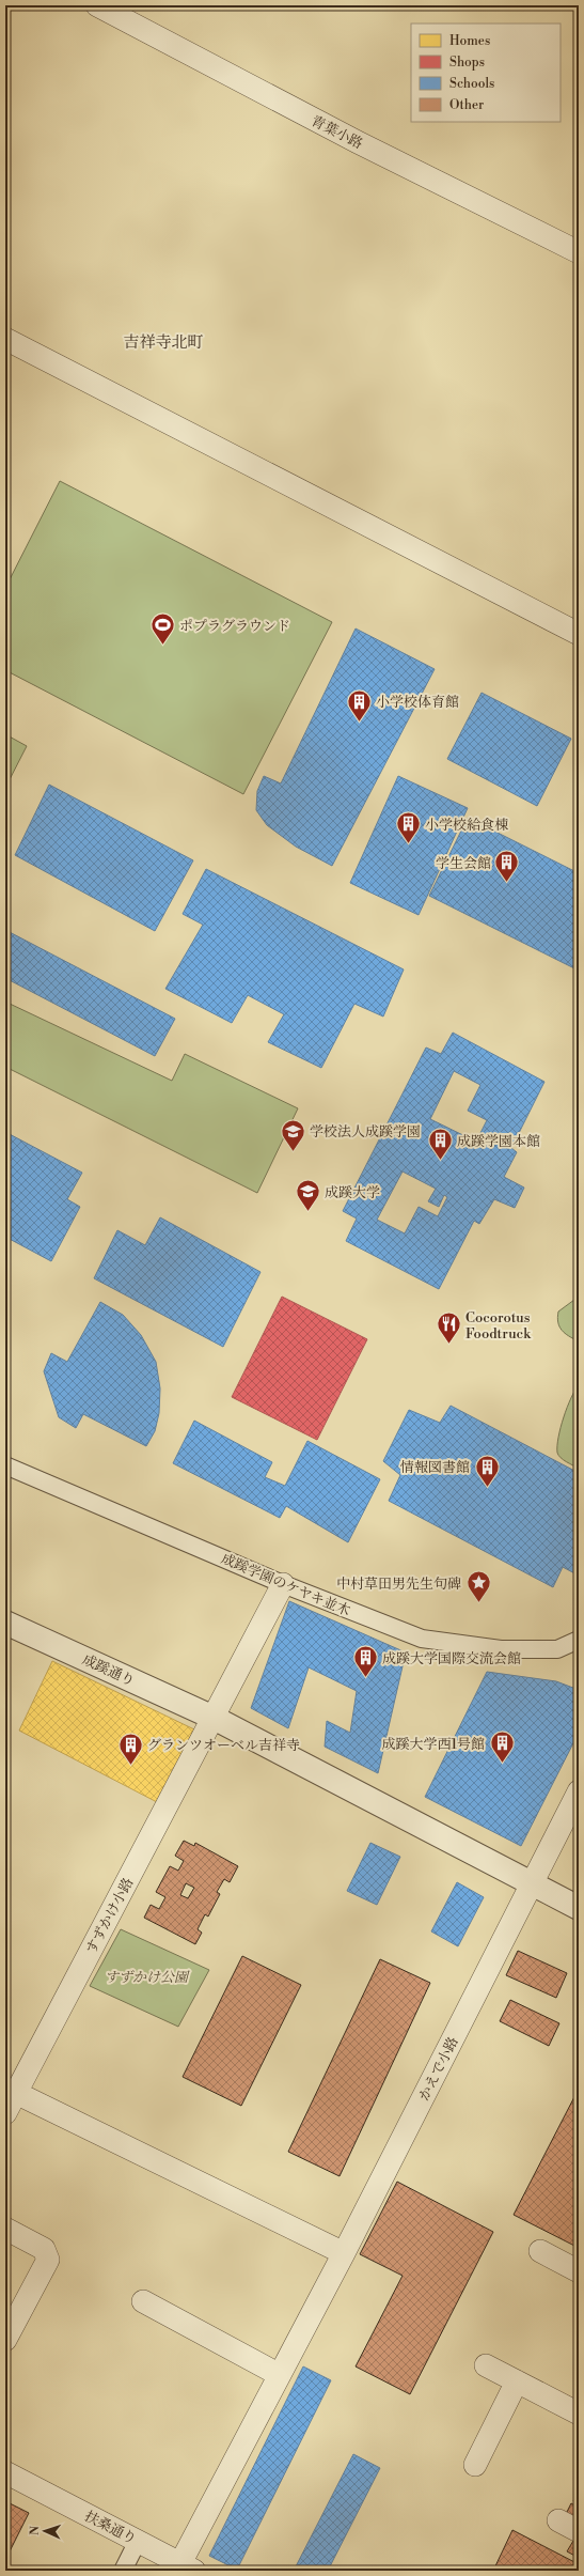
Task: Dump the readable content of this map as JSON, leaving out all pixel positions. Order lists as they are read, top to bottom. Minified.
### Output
{"streets":{"street":["青葉小路","成蹊学園のケヤキ並木","成蹊通り","すずかけ小路","かえで小路","扶桑通り"]},"crossings":[["成蹊学園のケヤキ並木","すずかけ小路"],["成蹊通り","すずかけ小路"],["成蹊通り","かえで小路"],["かえで小路","扶桑通り"]],"districts":["吉祥寺北町"],"parks":["すずかけ公園"],"places":{"sports":["ポプラグラウンド"],"building":["小学校体育館","小学校給食棟","学生会館","成蹊学園本館","情報図書館","成蹊大学国際交流会館","成蹊大学西1号館","グランツオーベル吉祥寺"],"school or university":["学校法人成蹊学園","成蹊大学"],"restaurant":["Cocorotus Foodtruck"],"place":["中村草田男先生句碑"]},"legend":["Homes","Shops","Schools","Other"],"north":"left"}
